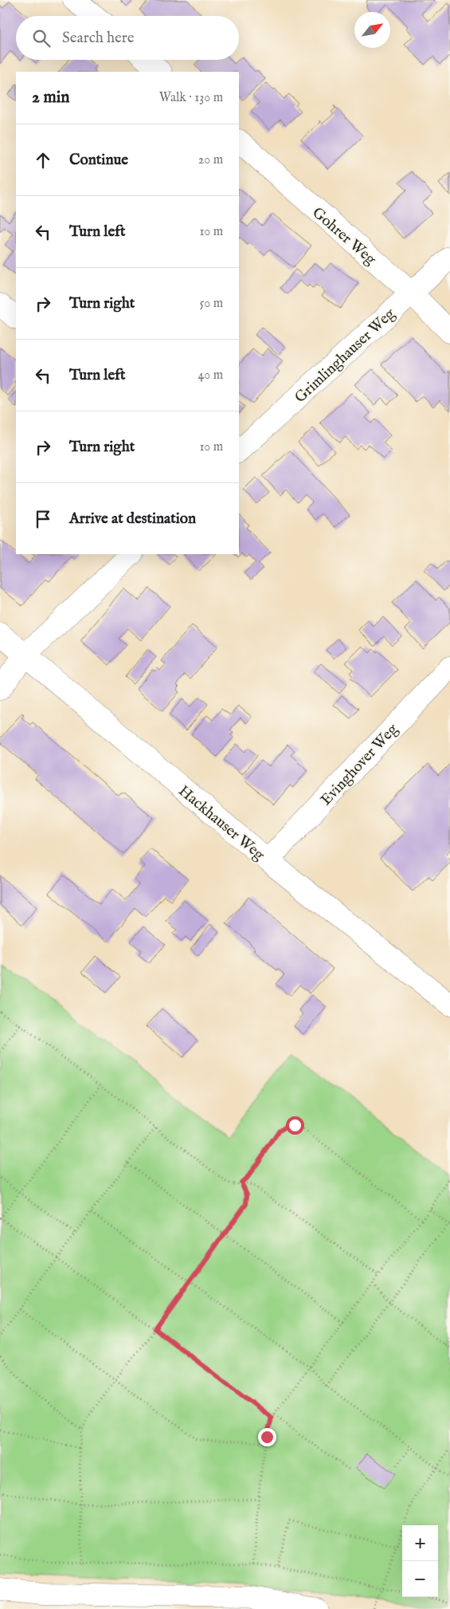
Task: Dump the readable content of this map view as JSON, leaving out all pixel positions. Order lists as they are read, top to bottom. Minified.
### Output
{"streets":{"street":["Gohrer Weg","Grimlinghauser Weg","Evinghover Weg","Hackhauser Weg"]},"crossings":[["Gohrer Weg","Grimlinghauser Weg"],["Evinghover Weg","Hackhauser Weg"]],"north":"top right","page":{"search":"Search here","heading":["2 min","Walk · 130 m"],"list":[["Continue","20 m"],["Turn left","10 m"],["Turn right","50 m"],["Turn left","40 m"],["Turn right","10 m"],"Arrive at destination"],"map_buttons":["+","−"]}}
